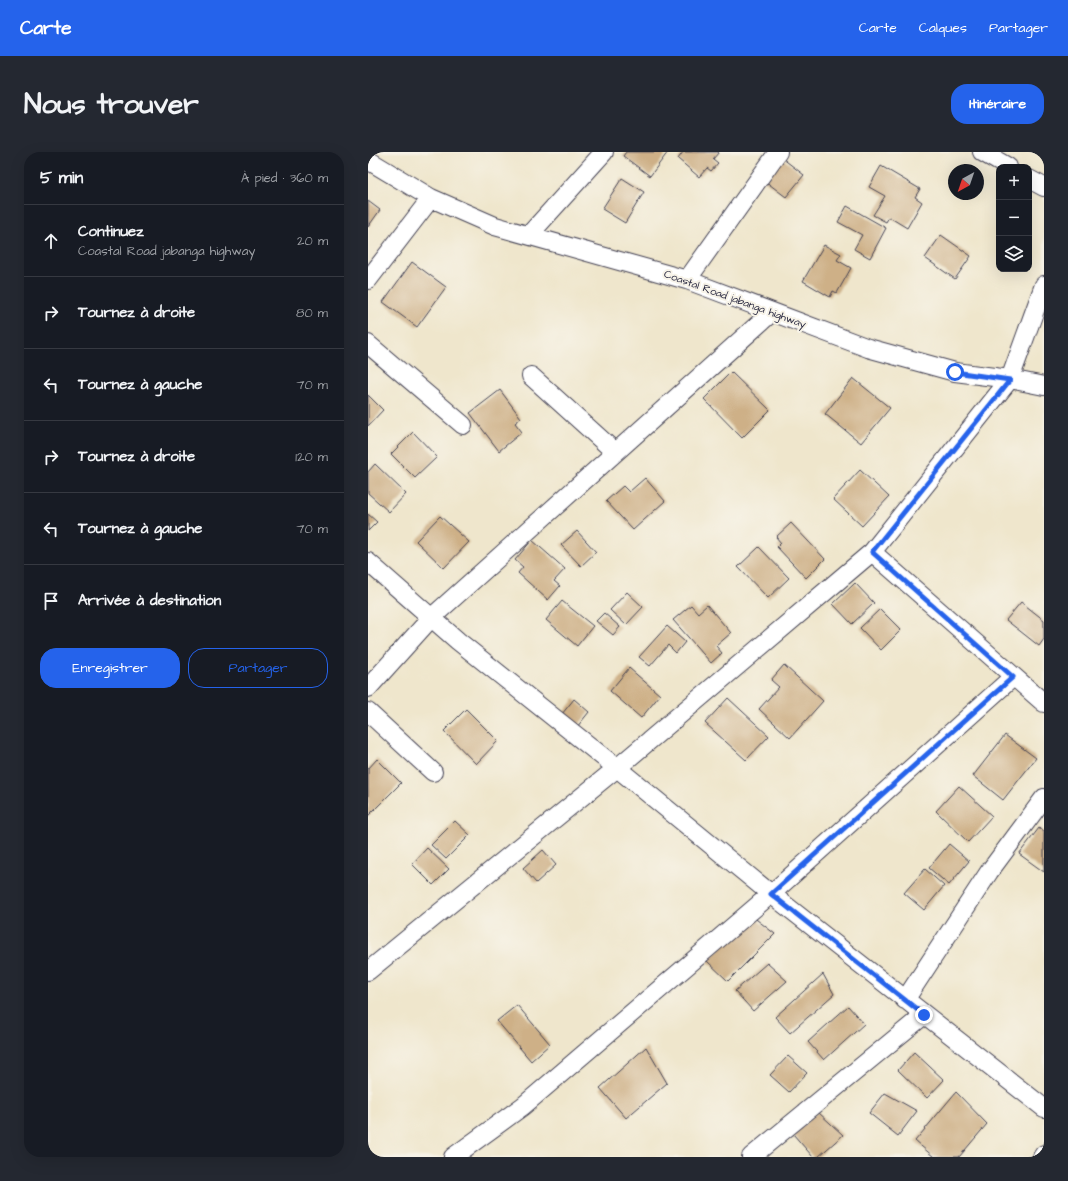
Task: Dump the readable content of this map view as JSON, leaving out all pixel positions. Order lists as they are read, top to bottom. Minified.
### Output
{"streets":{"street":["Coastal Road jabanga highway"]},"north":"bottom left","page":{"header":"Carte","nav":["Carte","Calques","Partager"],"buttons":["Itinéraire",["Enregistrer","Partager"]],"title":"Nous trouver","heading":["5 min","À pied · 360 m"],"map_buttons":["+","−"],"list":[["Continuez","Coastal Road jabanga highway","20 m"],["Tournez à droite","80 m"],["Tournez à gauche","70 m"],["Tournez à droite","120 m"],["Tournez à gauche","70 m"],"Arrivée à destination"]}}
